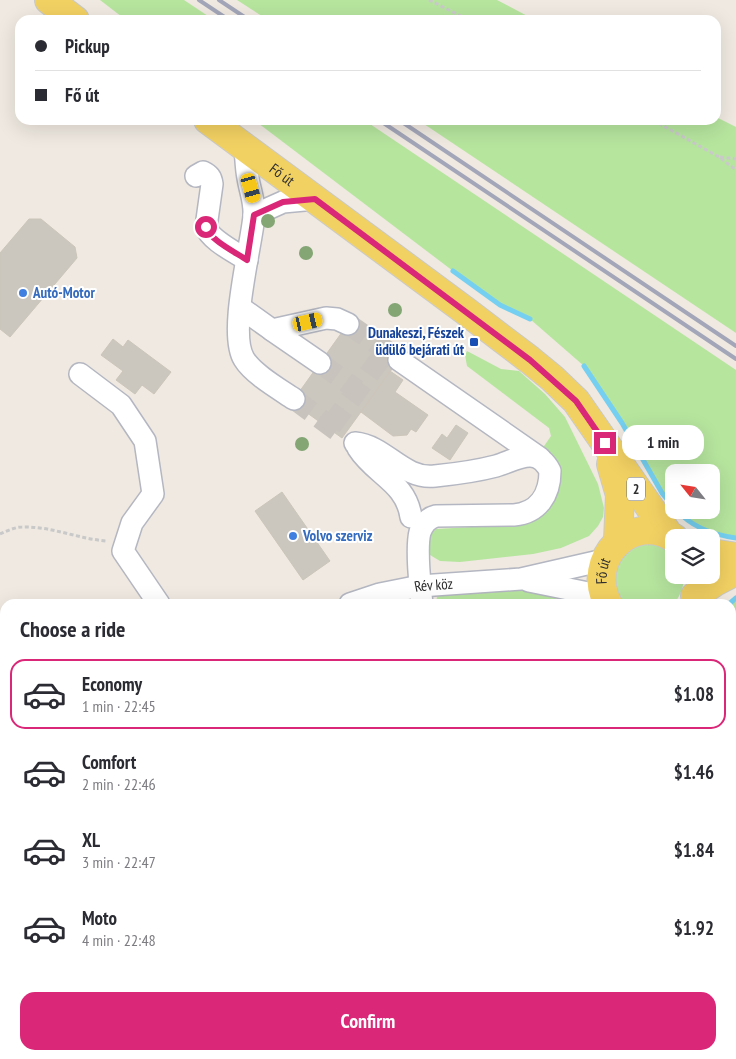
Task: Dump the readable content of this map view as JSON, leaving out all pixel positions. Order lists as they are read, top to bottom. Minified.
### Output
{"streets":{"main road":["Fő út","2"],"street":["Rév köz"]},"crossings":[["Fő út","Rév köz"]],"places":{"other":["Autó-Motor","Volvo szerviz"],"transit":["Dunakeszi, Fészek üdülő bejárati út"]},"north":"top left","page":{"banner":["Pickup","Fő út"],"bubble":"1 min","heading":"Choose a ride","list":[{"name":"Economy","note":"1 min · 22:45","value":"$1.08"},{"name":"Comfort","note":"2 min · 22:46","value":"$1.46"},{"name":"XL","note":"3 min · 22:47","value":"$1.84"},{"name":"Moto","note":"4 min · 22:48","value":"$1.92"}],"buttons":"Confirm"}}
